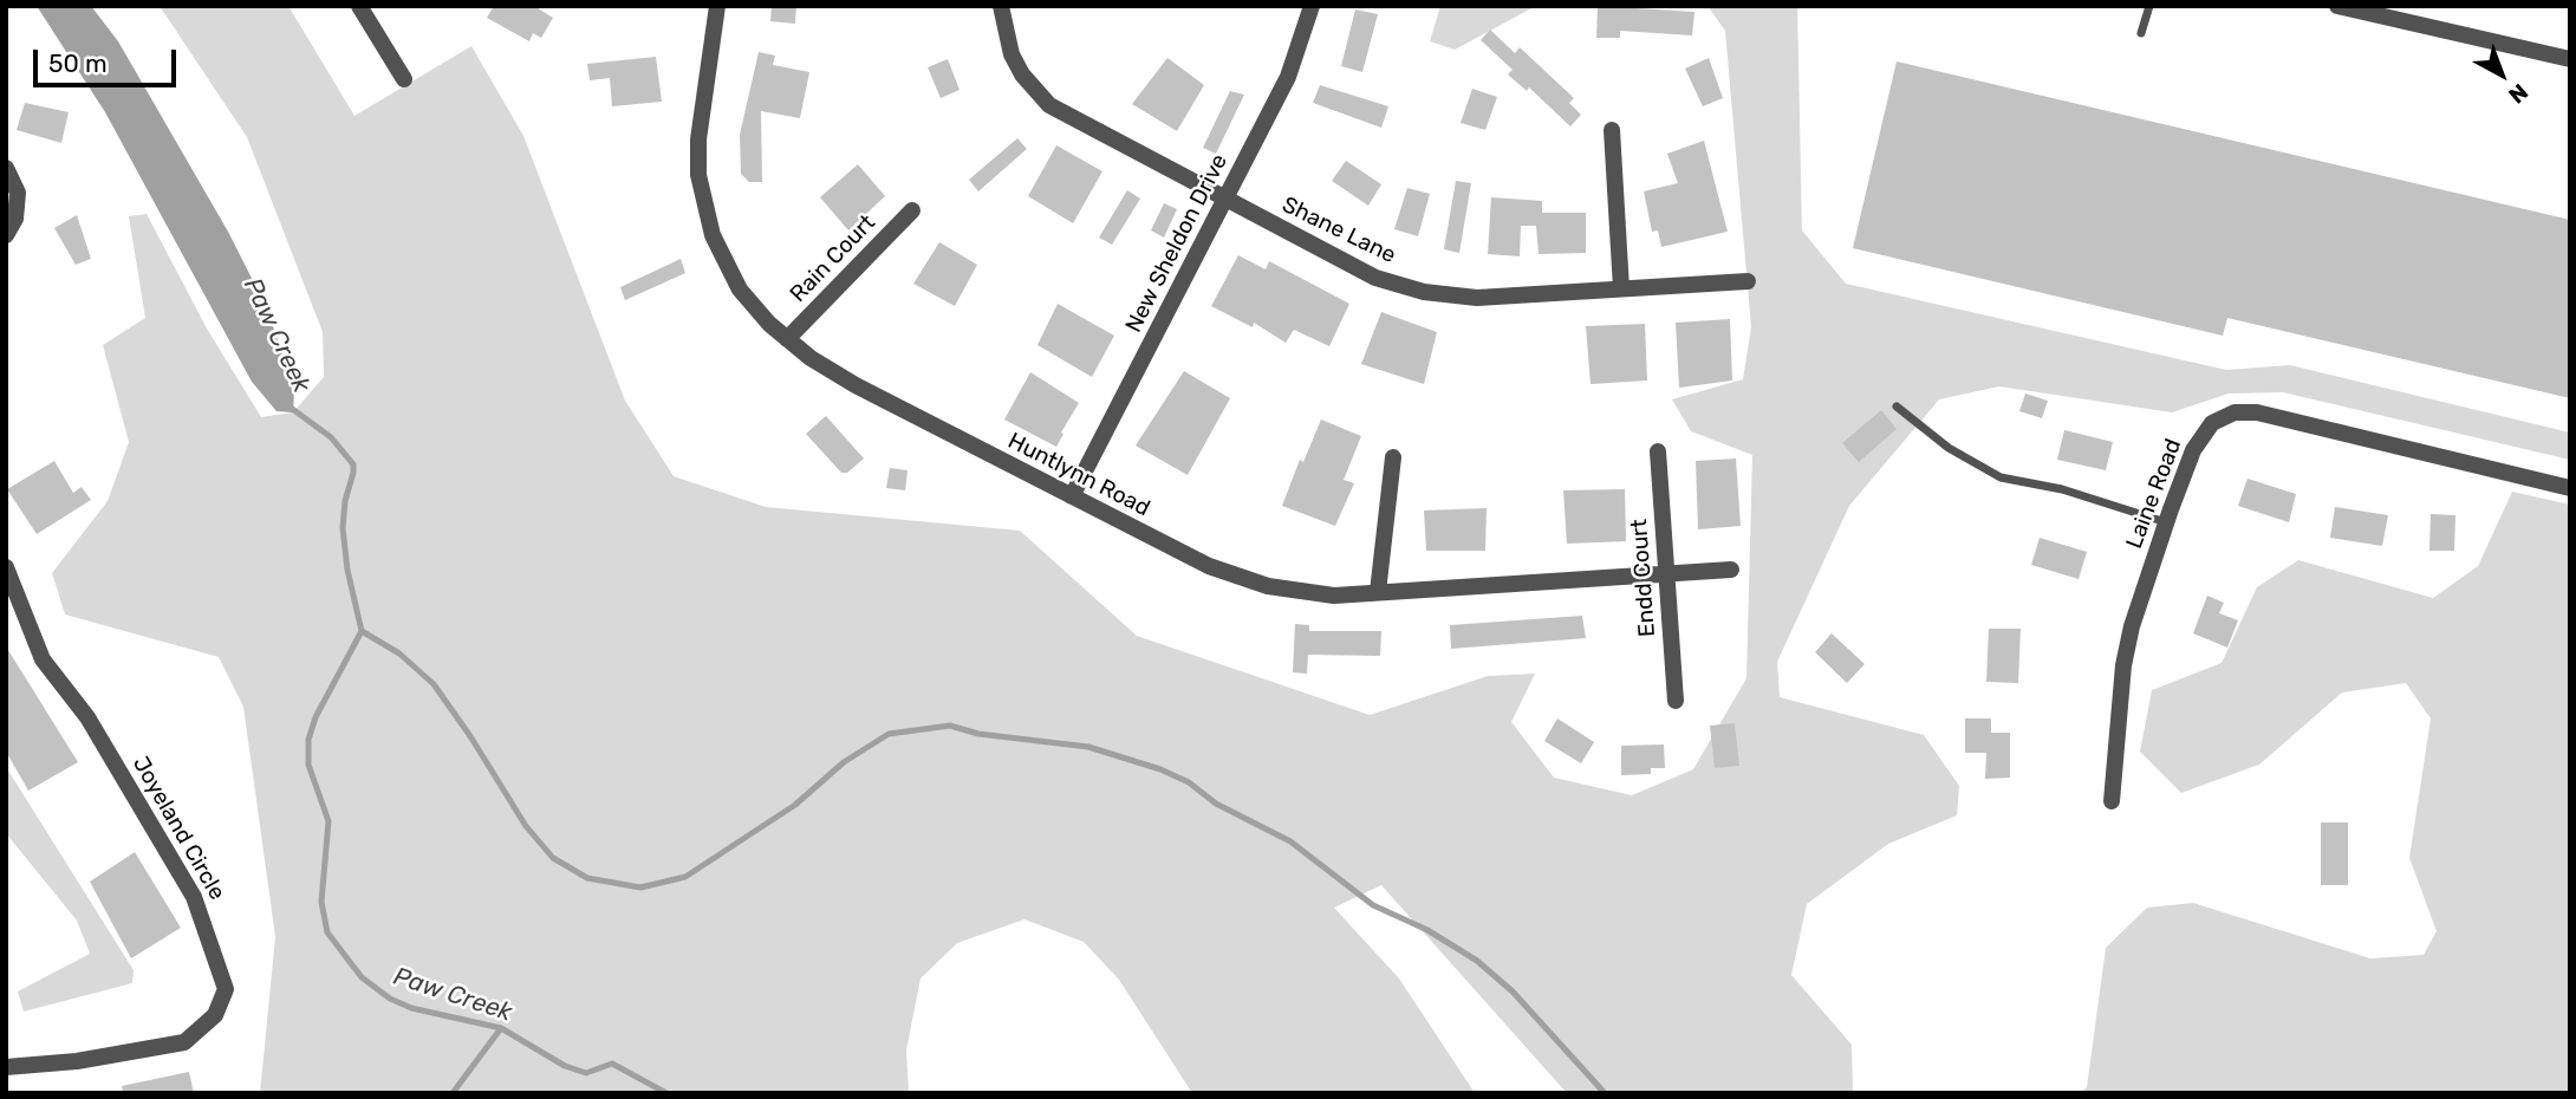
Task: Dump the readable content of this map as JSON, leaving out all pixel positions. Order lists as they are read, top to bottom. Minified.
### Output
{"streets":{"street":["Shane Lane","New Sheldon Drive","Rain Court","Huntlynn Road","Laine Road","Endd Court","Joyeland Circle"]},"crossings":[["Shane Lane","New Sheldon Drive"],["New Sheldon Drive","Huntlynn Road"],["Rain Court","Huntlynn Road"],["Huntlynn Road","Endd Court"]],"water":["Paw Creek"],"scale_bar":"50 m","north":"bottom right"}
